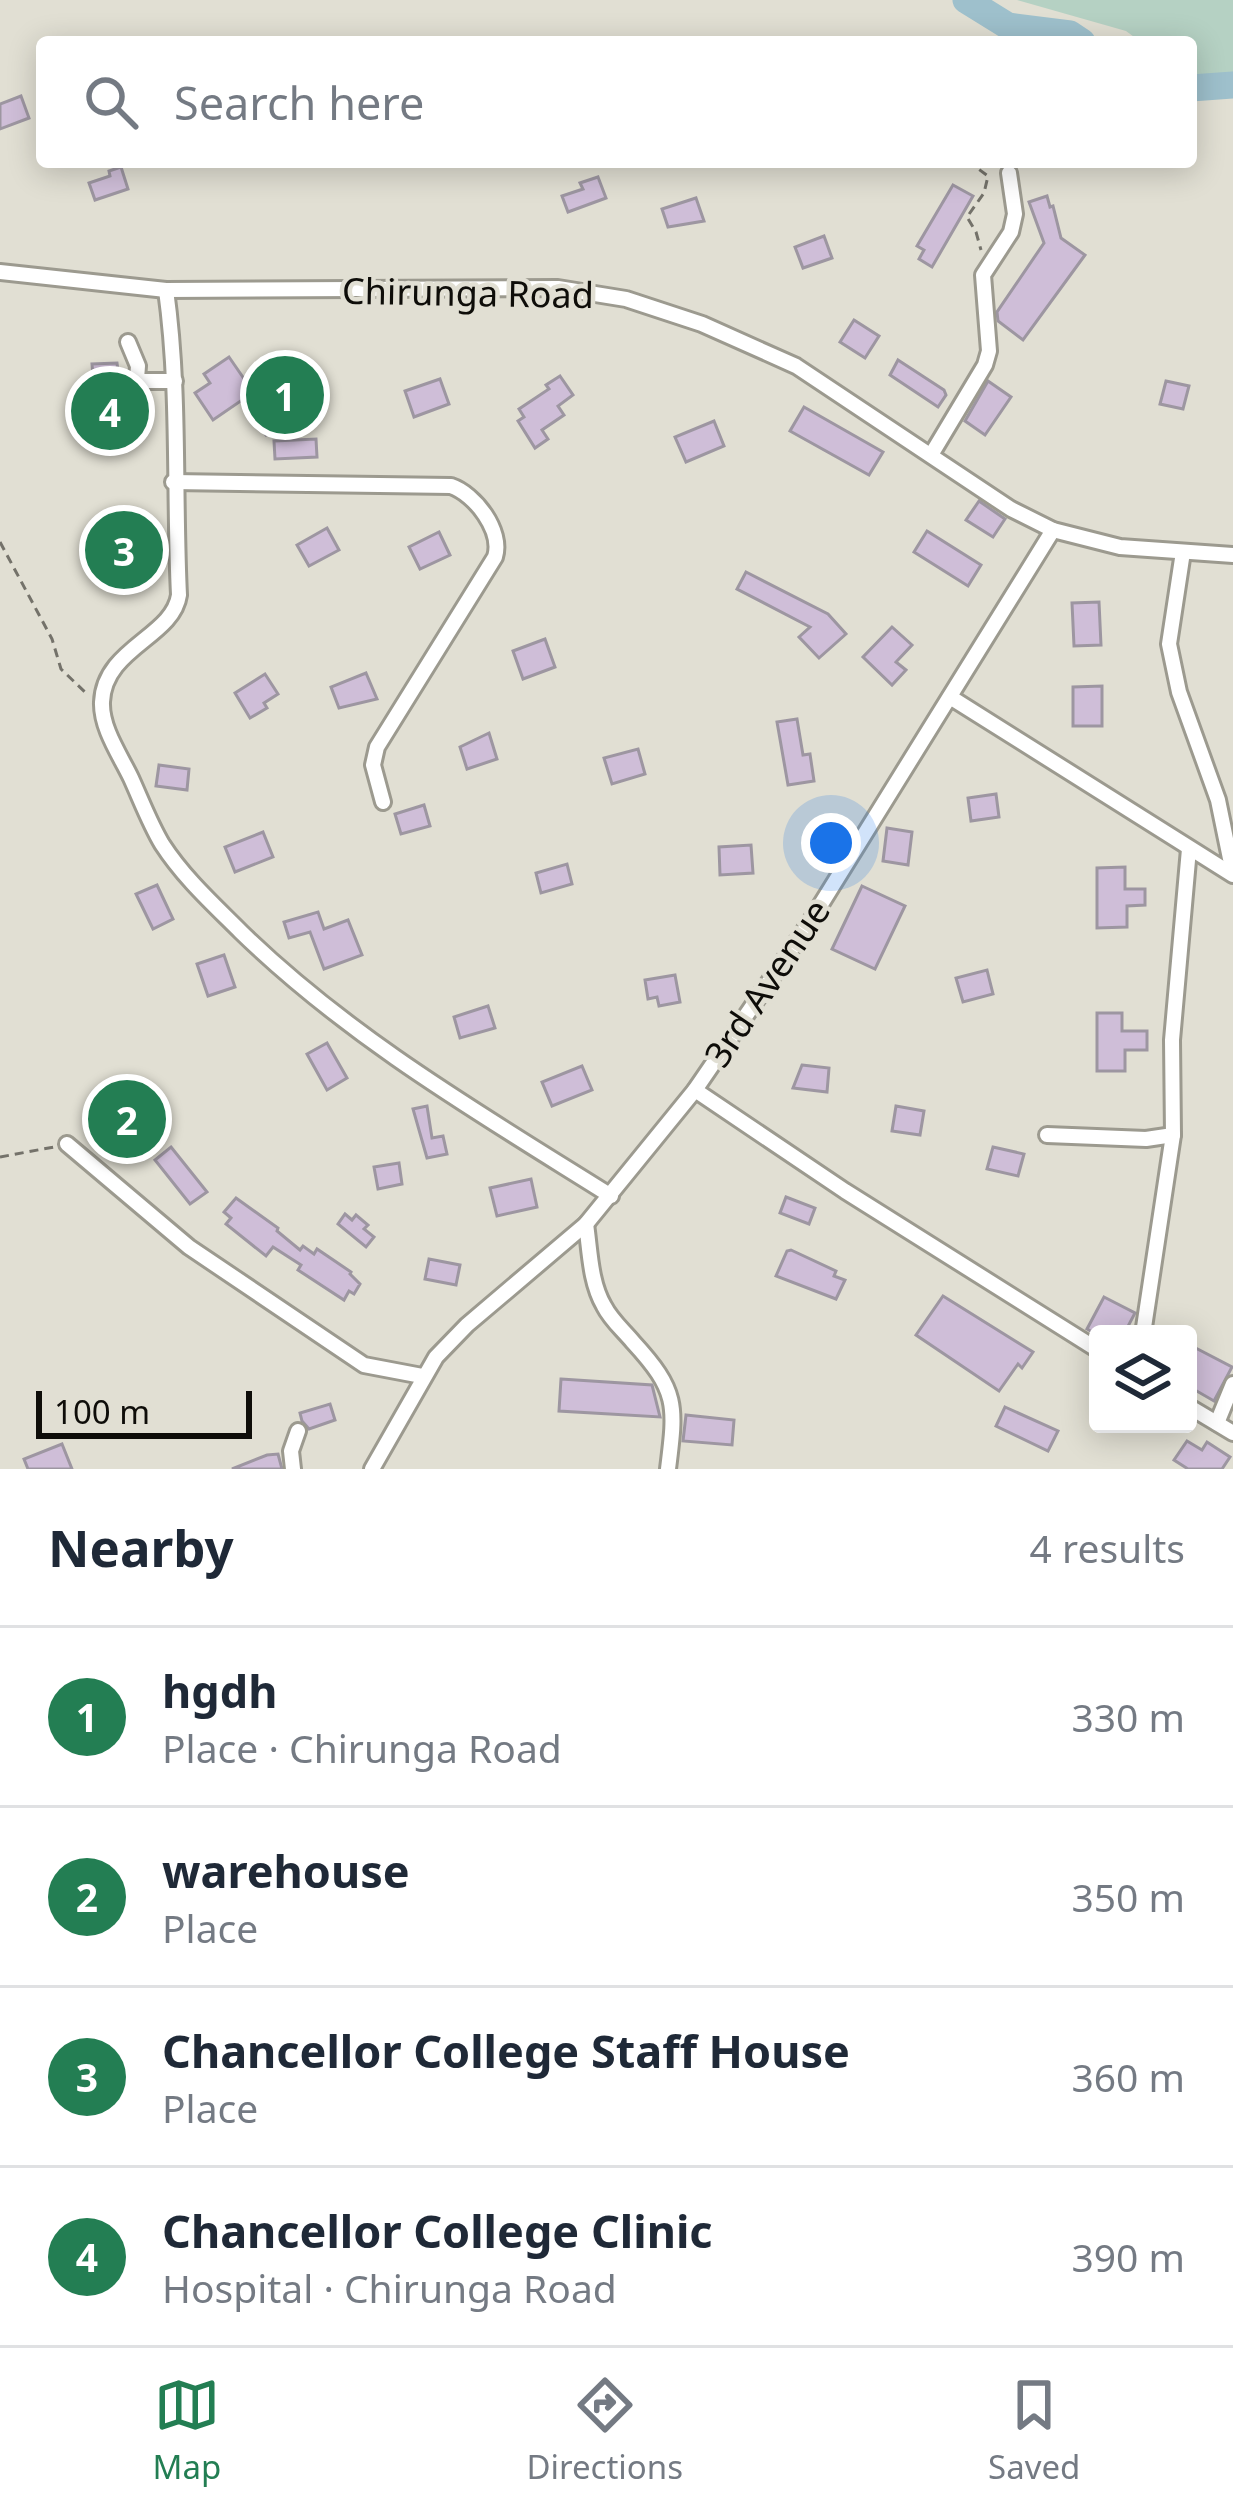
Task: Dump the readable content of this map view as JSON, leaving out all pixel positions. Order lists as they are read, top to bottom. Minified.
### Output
{"streets":{"street":["Chirunga Road","3rd Avenue"]},"crossings":[["Chirunga Road","3rd Avenue"]],"scale_bar":"100 m","page":{"search":"Search here","pins":["1","4","3","2"],"scale":"100 m","heading":["Nearby","4 results"],"list":[{"mark":"1","name":"hgdh","note":"Place · Chirunga Road","value":"330 m"},{"mark":"2","name":"warehouse","note":"Place","value":"350 m"},{"mark":"3","name":"Chancellor College Staff House","note":"Place","value":"360 m"},{"mark":"4","name":"Chancellor College Clinic","note":"Hospital · Chirunga Road","value":"390 m"}],"nav":["Map","Directions","Saved"]}}
